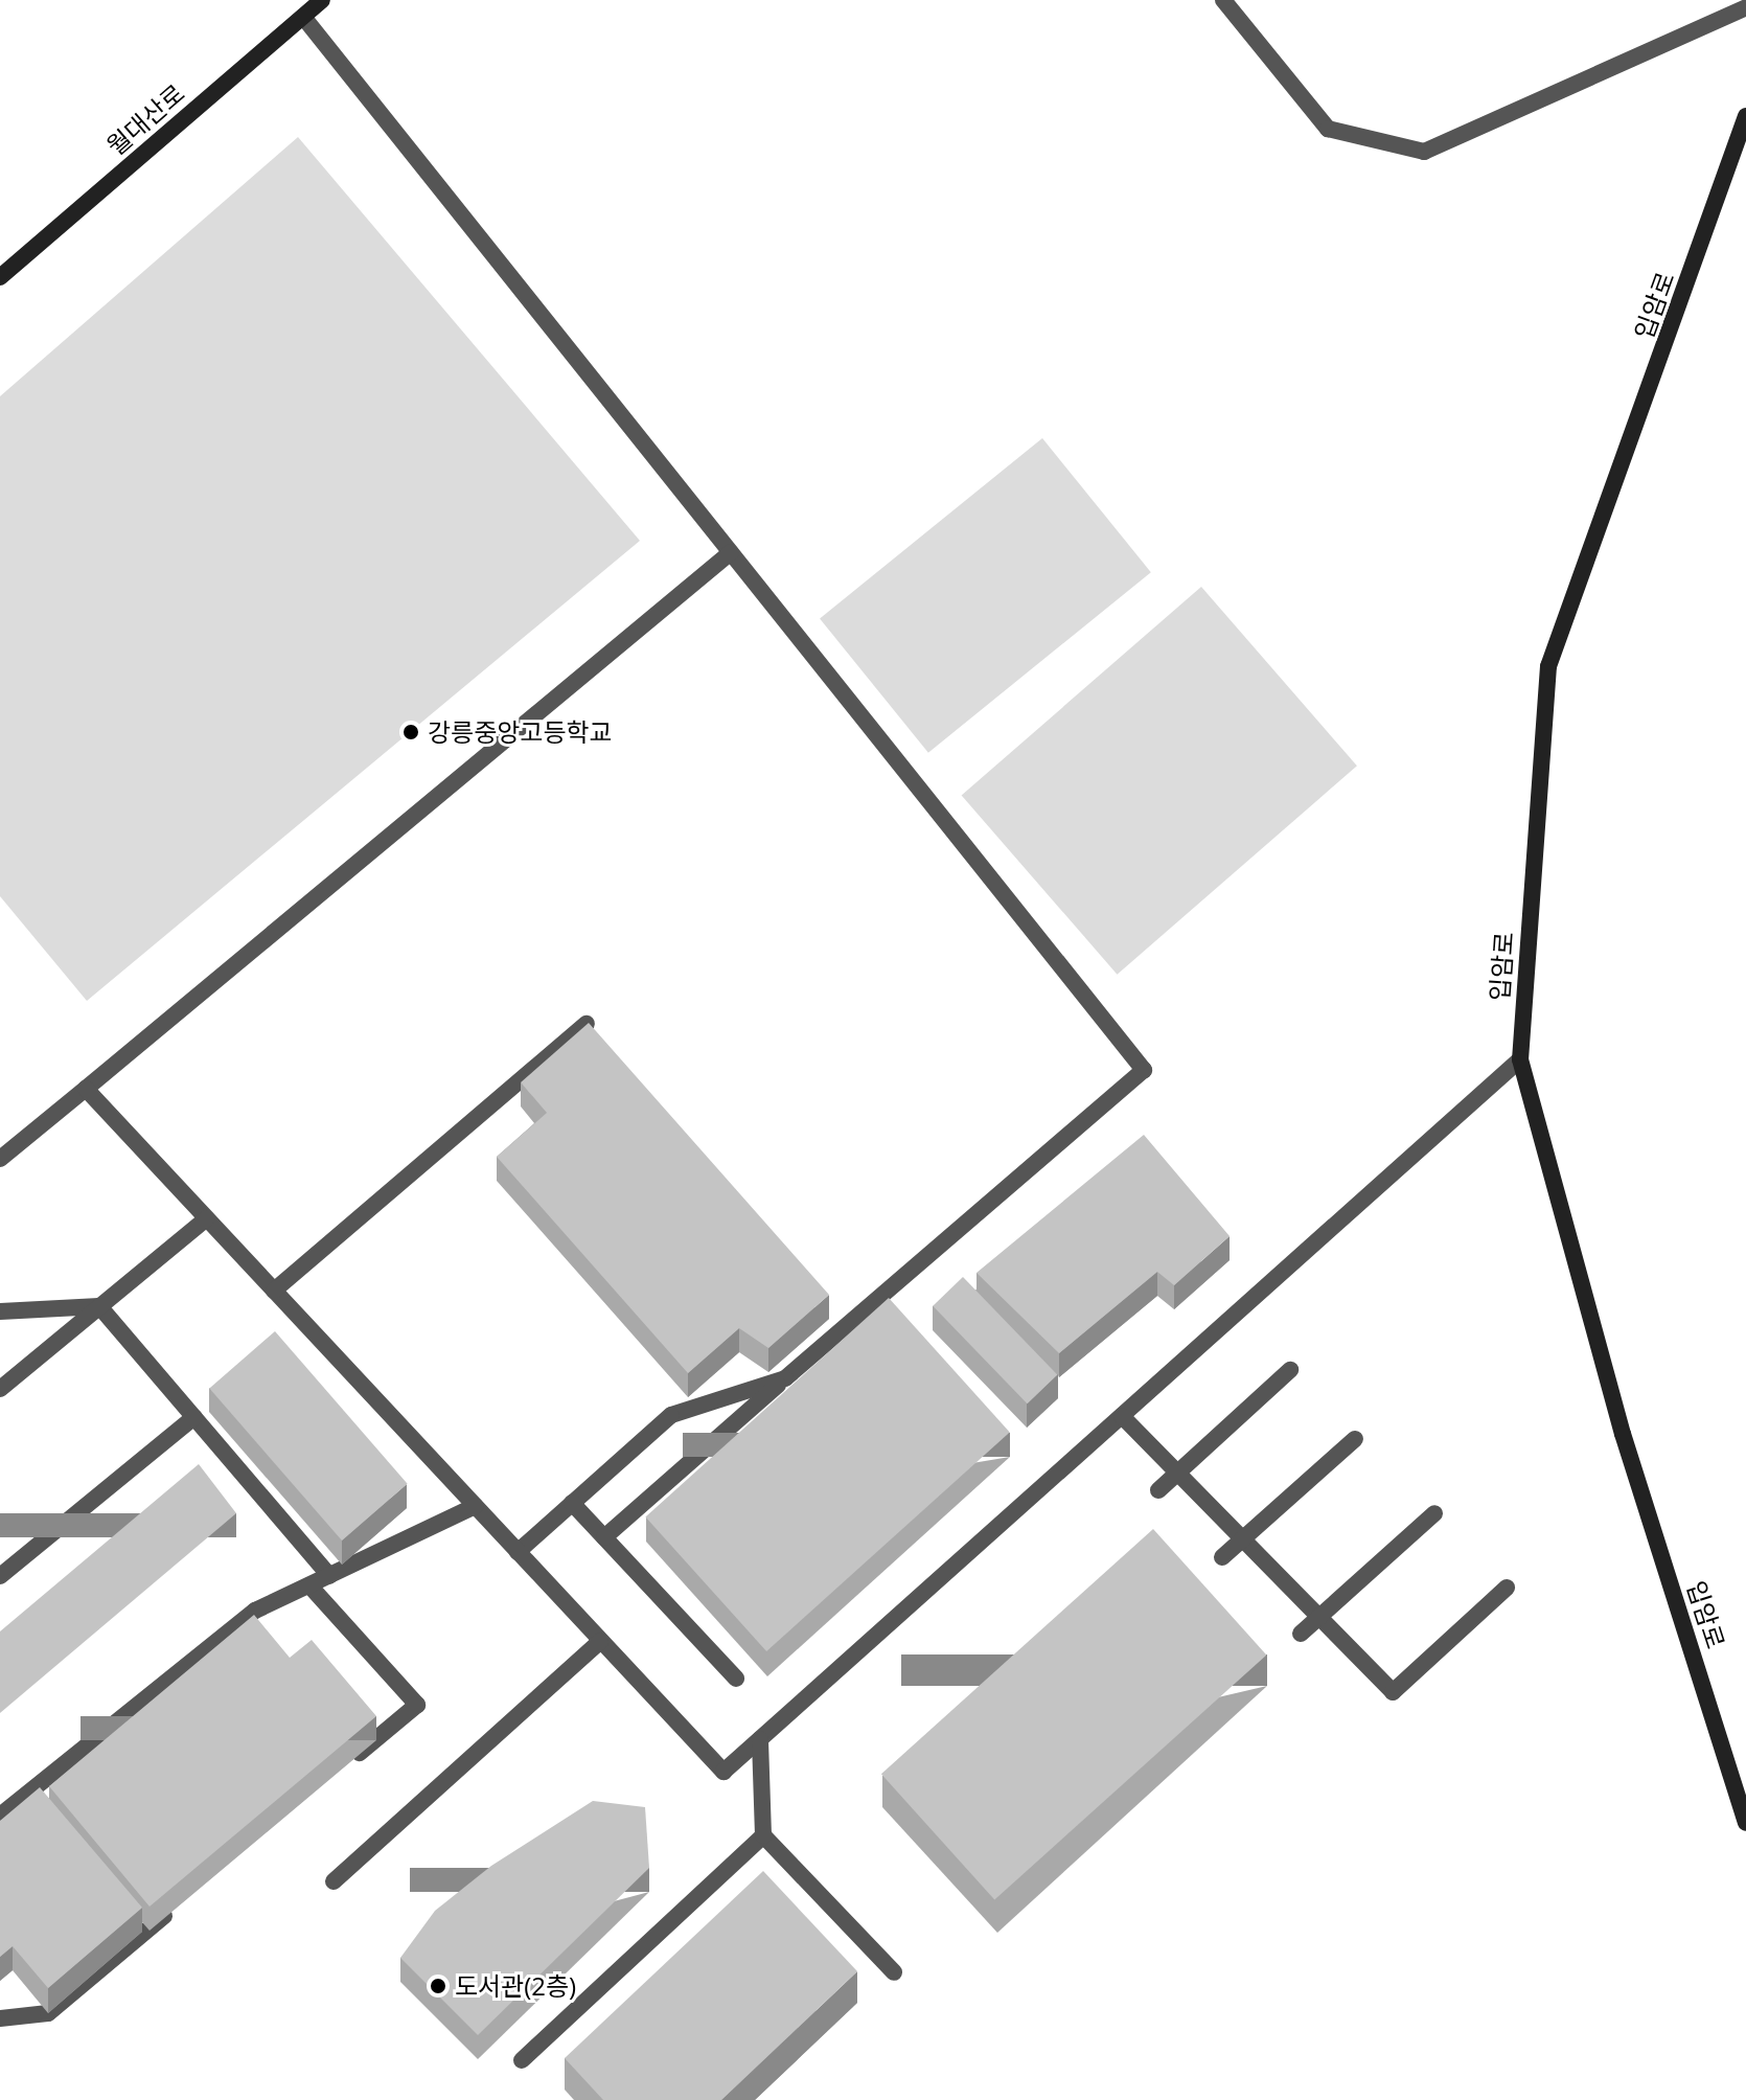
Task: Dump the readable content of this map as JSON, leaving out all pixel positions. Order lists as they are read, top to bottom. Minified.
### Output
{"streets":{"street":["월대산로","입암로"]},"places":["강릉중앙고등학교","도서관(2층)"]}
